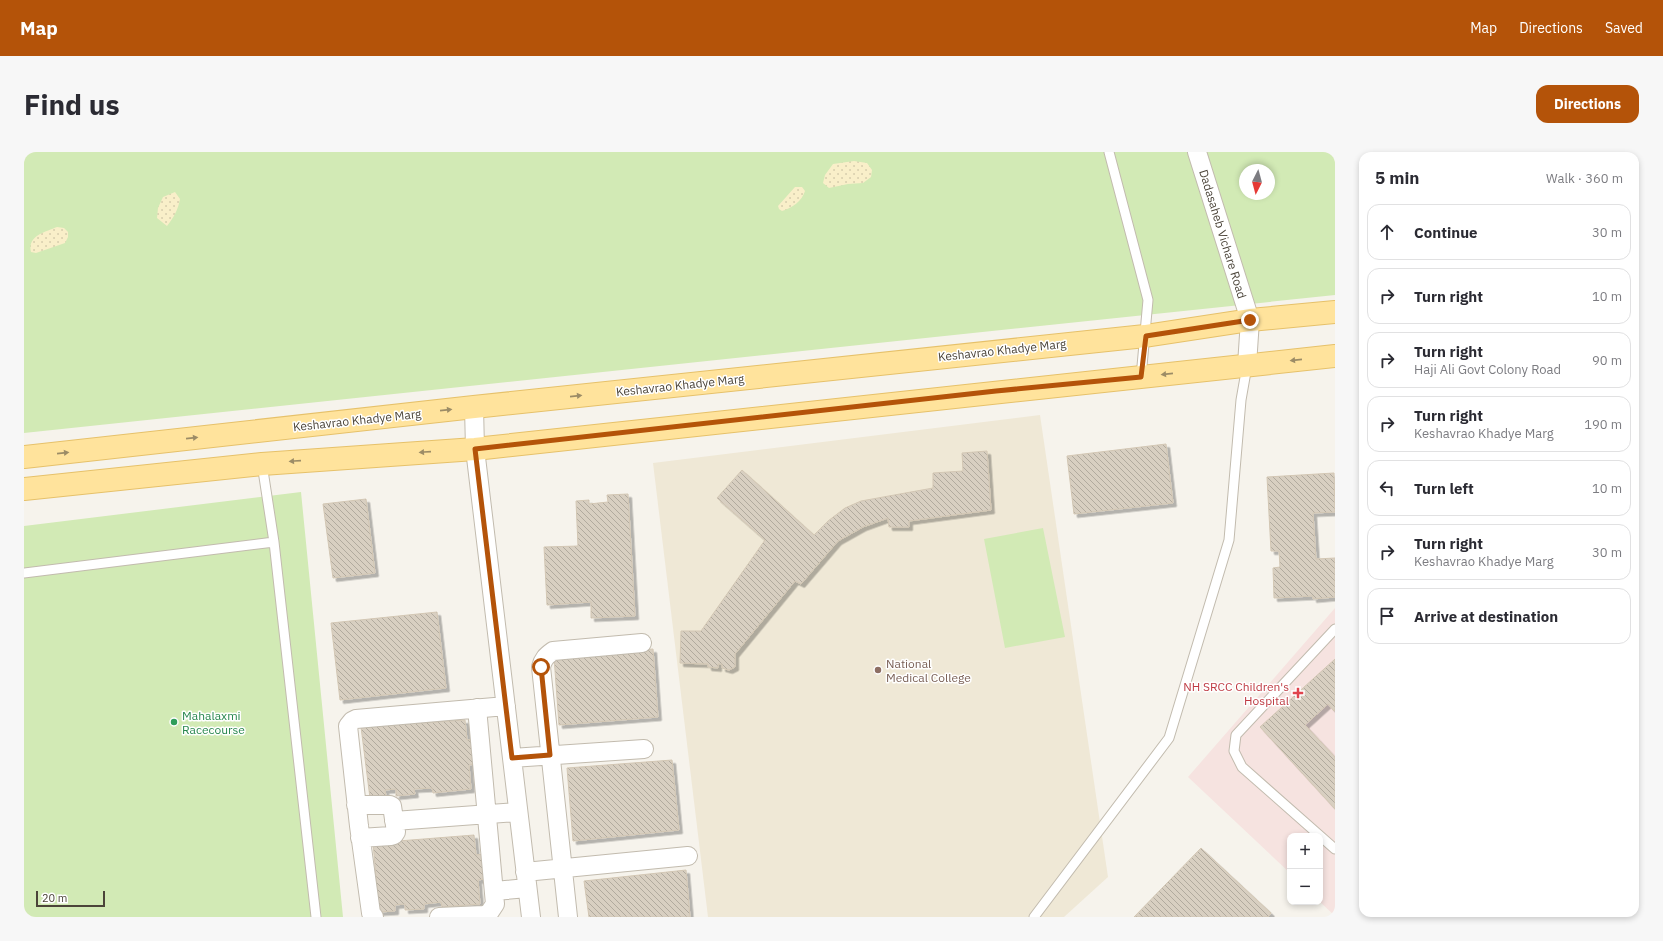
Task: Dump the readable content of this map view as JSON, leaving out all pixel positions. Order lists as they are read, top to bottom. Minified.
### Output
{"streets":{"main road":["Keshavrao Khadye Marg"],"street":["Dadasaheb Vichare Road"]},"crossings":[["Dadasaheb Vichare Road","Keshavrao Khadye Marg"]],"places":{"other":["National Medical College","Mahalaxmi Racecourse"],"health":["NH SRCC Children's Hospital"]},"scale_bar":"20 m","north":"bottom","page":{"header":"Map","nav":["Map","Directions","Saved"],"buttons":"Directions","title":"Find us","heading":["5 min","Walk · 360 m"],"list":[["Continue","30 m"],["Turn right","10 m"],["Turn right","Haji Ali Govt Colony Road","90 m"],["Turn right","Keshavrao Khadye Marg","190 m"],["Turn left","10 m"],["Turn right","Keshavrao Khadye Marg","30 m"],"Arrive at destination"],"map_buttons":["+","−"],"scale":"20 m"}}
